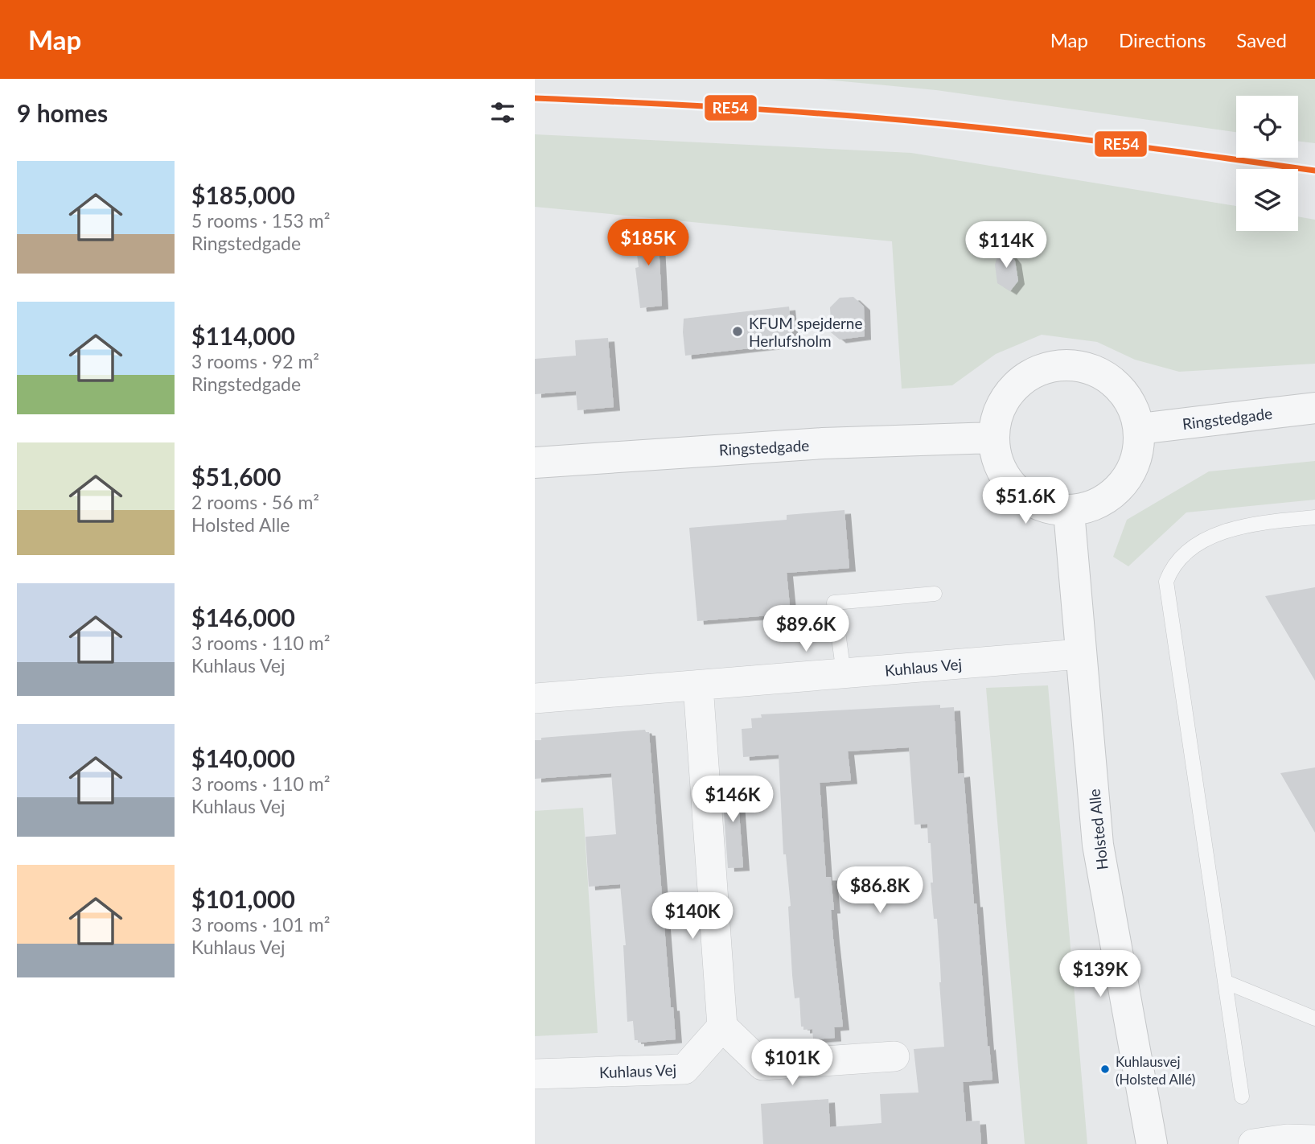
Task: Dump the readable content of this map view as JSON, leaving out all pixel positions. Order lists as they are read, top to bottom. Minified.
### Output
{"streets":{"street":["Ringstedgade","Kuhlaus Vej","Holsted Alle"]},"crossings":[["Ringstedgade","Holsted Alle"],["Kuhlaus Vej","Holsted Alle"]],"places":["KFUM spejderne Herlufsholm","Kuhlausvej (Holsted Allé)"],"lines":["transit line RE54"],"page":{"header":"Map","nav":["Map","Directions","Saved"],"heading":"9 homes","list":[{"name":"$185,000","note":"5 rooms · 153 m² · Ringstedgade"},{"name":"$114,000","note":"3 rooms · 92 m² · Ringstedgade"},{"name":"$51,600","note":"2 rooms · 56 m² · Holsted Alle"},{"name":"$146,000","note":"3 rooms · 110 m² · Kuhlaus Vej"},{"name":"$140,000","note":"3 rooms · 110 m² · Kuhlaus Vej"},{"name":"$101,000","note":"3 rooms · 101 m² · Kuhlaus Vej"}],"price":["$185K","$114K","$51.6K","$89.6K","$146K","$86.8K","$140K","$139K","$101K"]}}
